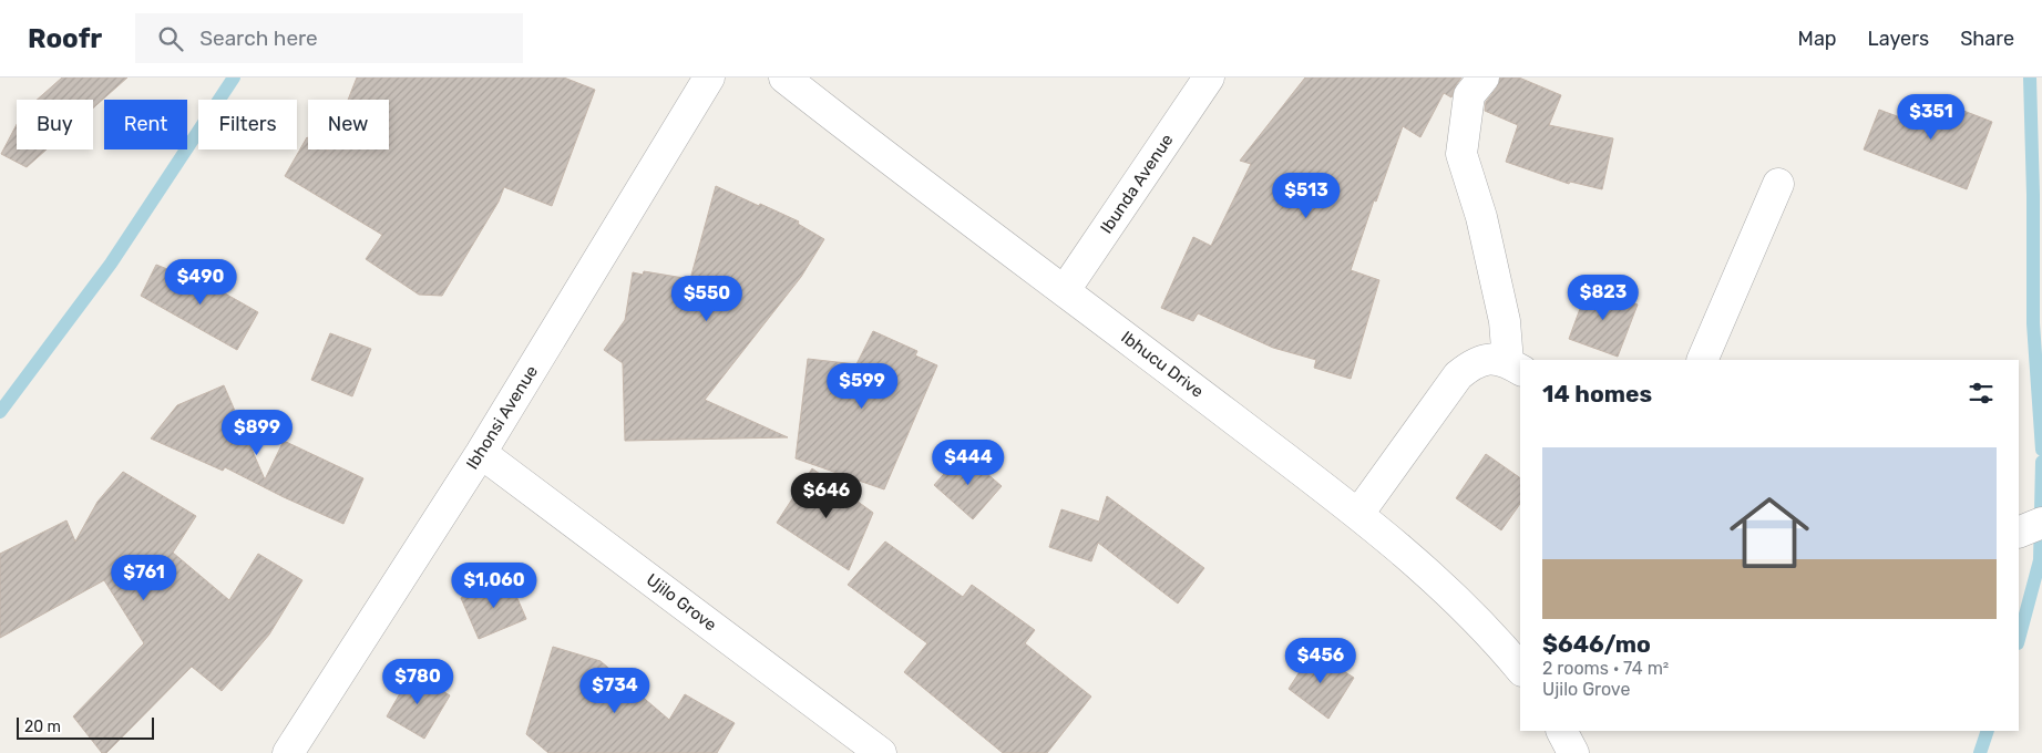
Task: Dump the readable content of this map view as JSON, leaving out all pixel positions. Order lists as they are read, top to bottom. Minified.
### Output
{"streets":{"street":["Ibunda Avenue","Ibhucu Drive","Ibhonsi Avenue","Ujilo Grove"]},"crossings":[["Ibunda Avenue","Ibhucu Drive"],["Ibhonsi Avenue","Ujilo Grove"]],"scale_bar":"20 m","page":{"header":"Roofr","search":"Search here","nav":["Map","Layers","Share"],"price":["$351","$513","$490","$823","$550","$599","$899","$444","$646","$761","$1,060","$456","$780","$734"],"chip":["Buy","Rent","Filters","New"],"heading":"14 homes","list":[{"name":"$646/mo","note":"2 rooms · 74 m² · Ujilo Grove"}],"scale":"20 m"}}
